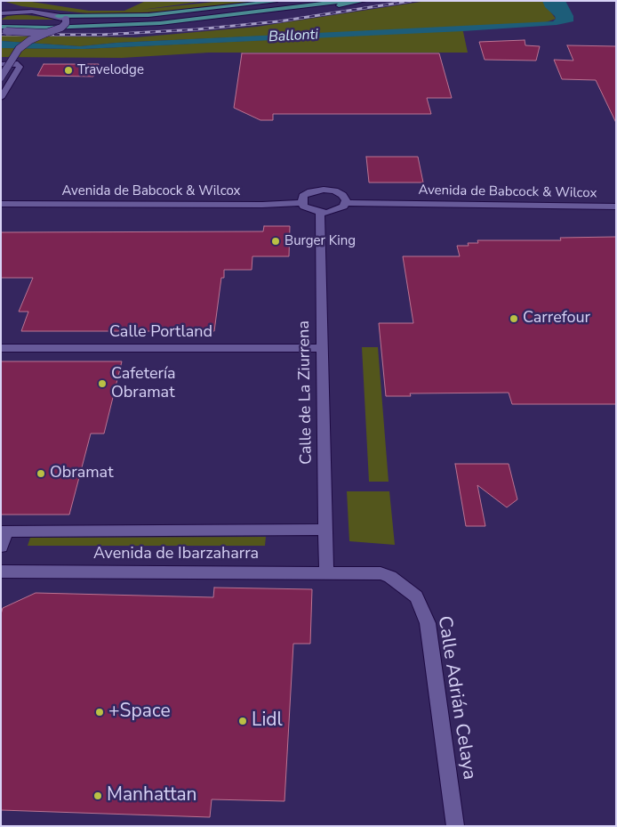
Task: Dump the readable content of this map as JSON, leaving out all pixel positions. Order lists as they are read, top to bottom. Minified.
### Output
{"streets":{"street":["Avenida de Babcock & Wilcox","Calle Portland","Calle de La Ziurrena","Avenida de Ibarzaharra","Calle Adrián Celaya"]},"crossings":[["Calle Portland","Calle de La Ziurrena"],["Calle de La Ziurrena","Avenida de Ibarzaharra"],["Avenida de Ibarzaharra","Calle Adrián Celaya"]],"water":["Ballonti"],"places":["Travelodge","Burger King","Carrefour","Cafetería Obramat","Obramat","+Space","Lidl","Manhattan"]}
